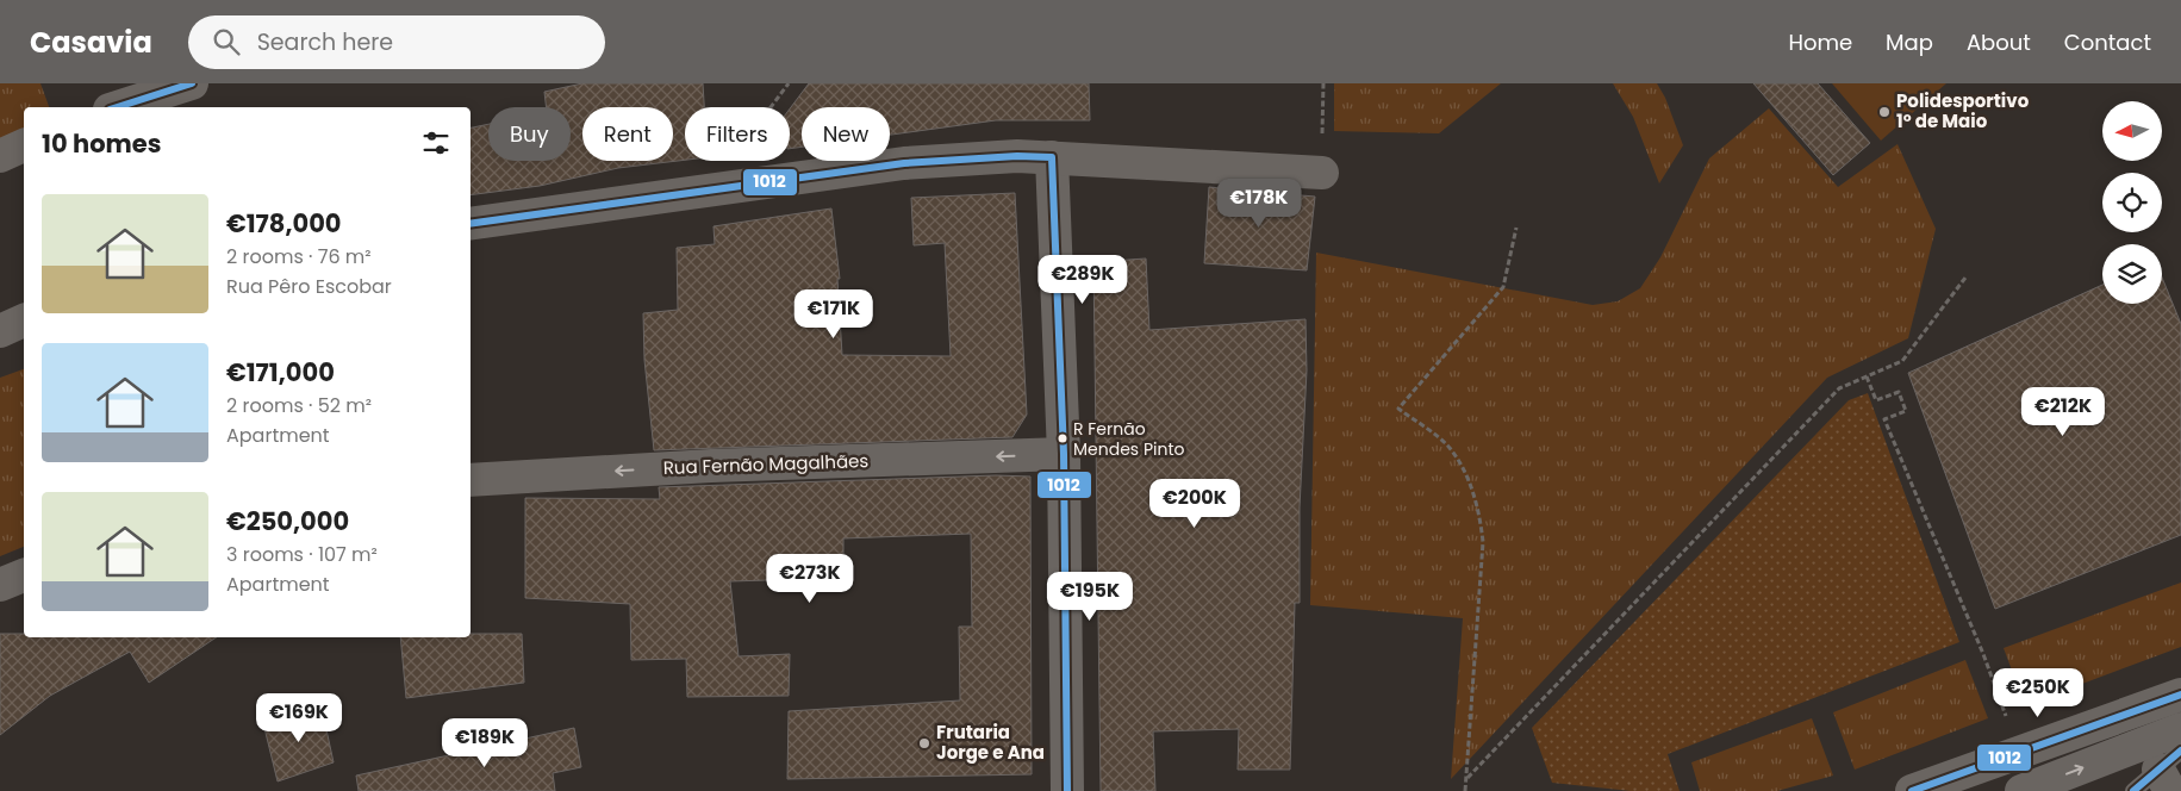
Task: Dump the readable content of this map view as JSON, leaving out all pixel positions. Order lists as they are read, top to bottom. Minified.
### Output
{"streets":{"street":["Rua Fernão Magalhães"]},"places":["Polidesportivo 1º de Maio","R Fernão Mendes Pinto","Frutaria Jorge e Ana"],"lines":["transit line 1012"],"north":"left","page":{"header":"Casavia","search":"Search here","nav":["Home","Map","About","Contact"],"chip":["Buy","Rent","Filters","New"],"heading":"10 homes","price":["€178K","€289K","€171K","€212K","€200K","€273K","€195K","€250K","€169K","€189K"],"list":[{"name":"€178,000","note":"2 rooms · 76 m² · Rua Pêro Escobar"},{"name":"€171,000","note":"2 rooms · 52 m² · Apartment"},{"name":"€250,000","note":"3 rooms · 107 m² · Apartment"}]}}
